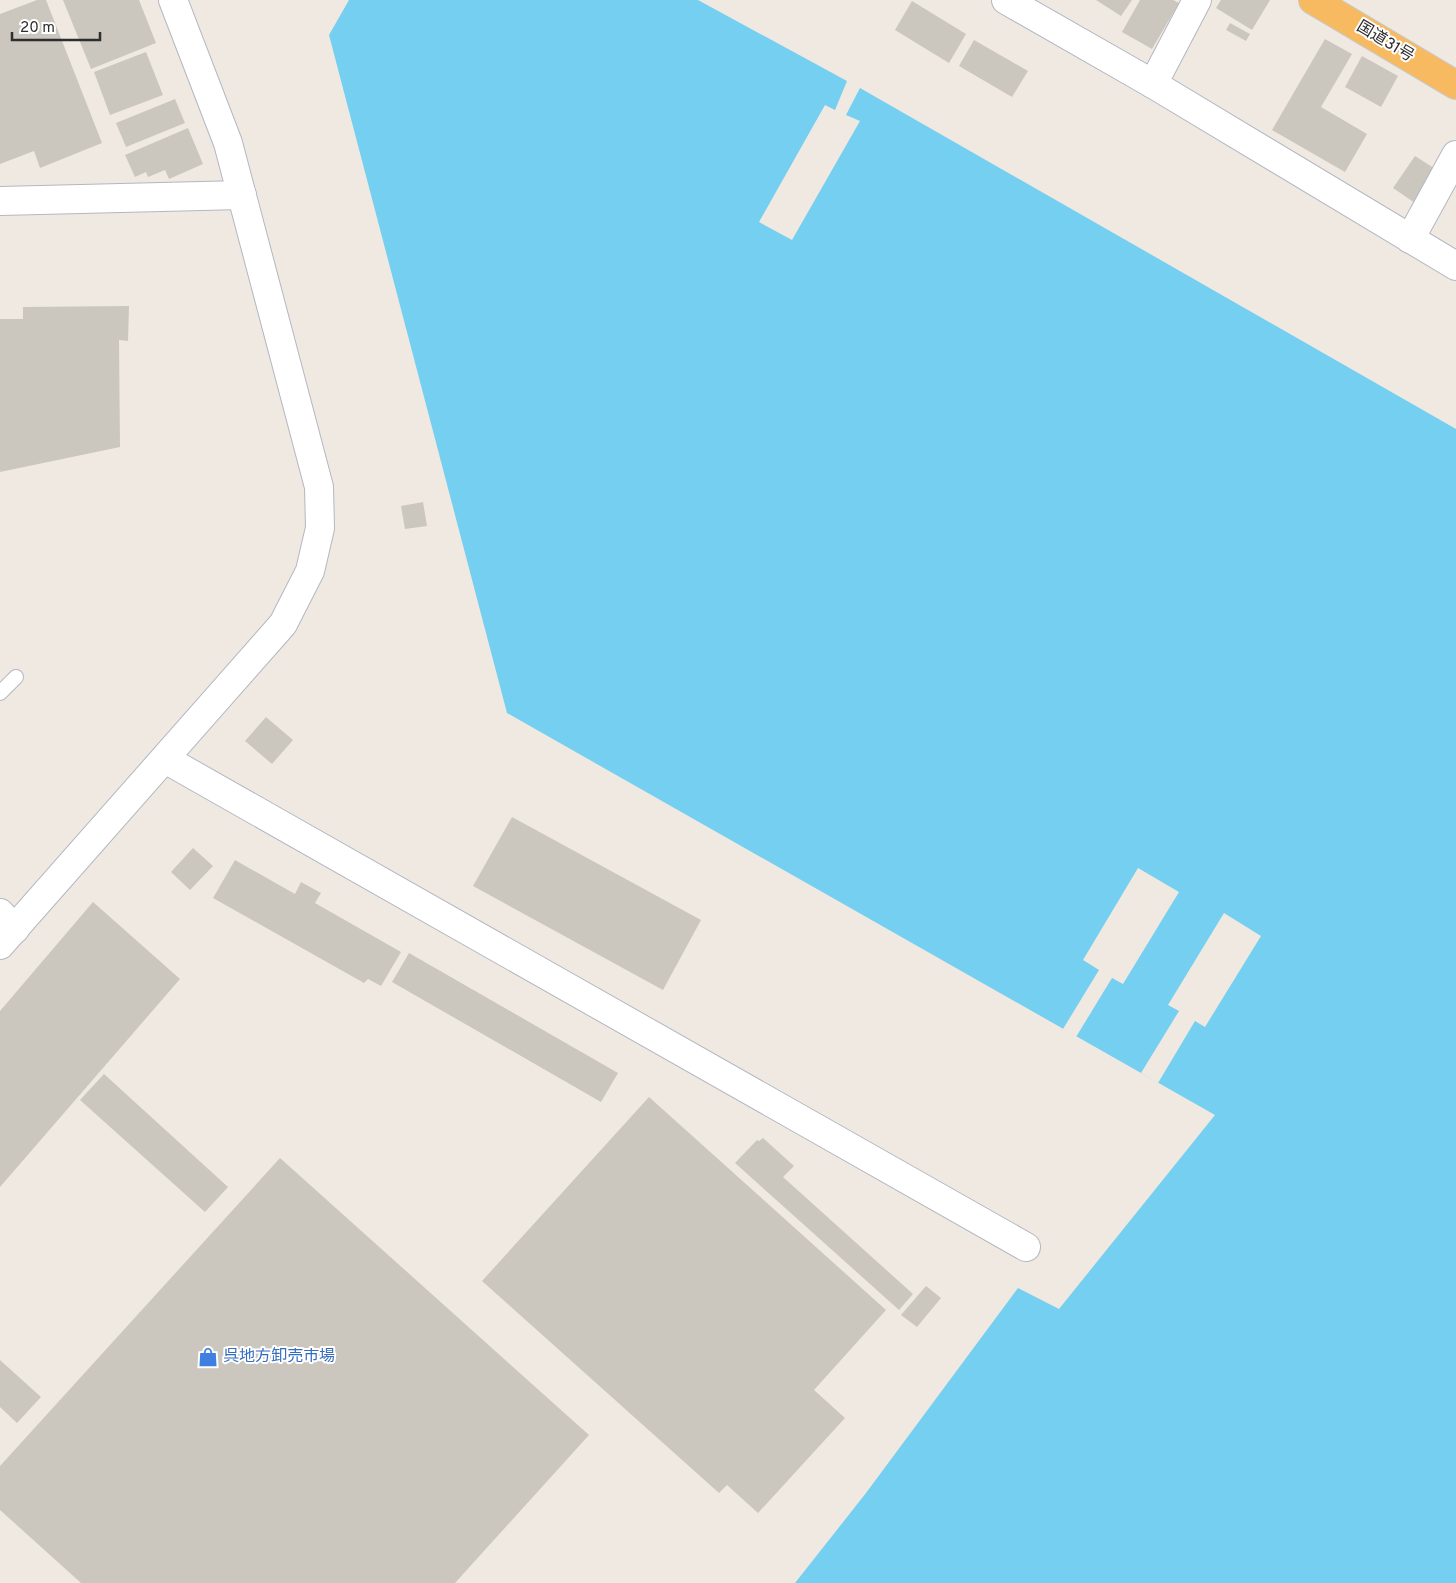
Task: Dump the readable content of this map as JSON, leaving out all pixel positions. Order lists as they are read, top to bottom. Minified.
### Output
{"streets":{"highway":["国道31号"]},"places":{"shop":["呉地方卸売市場"]},"scale_bar":"20 m"}
